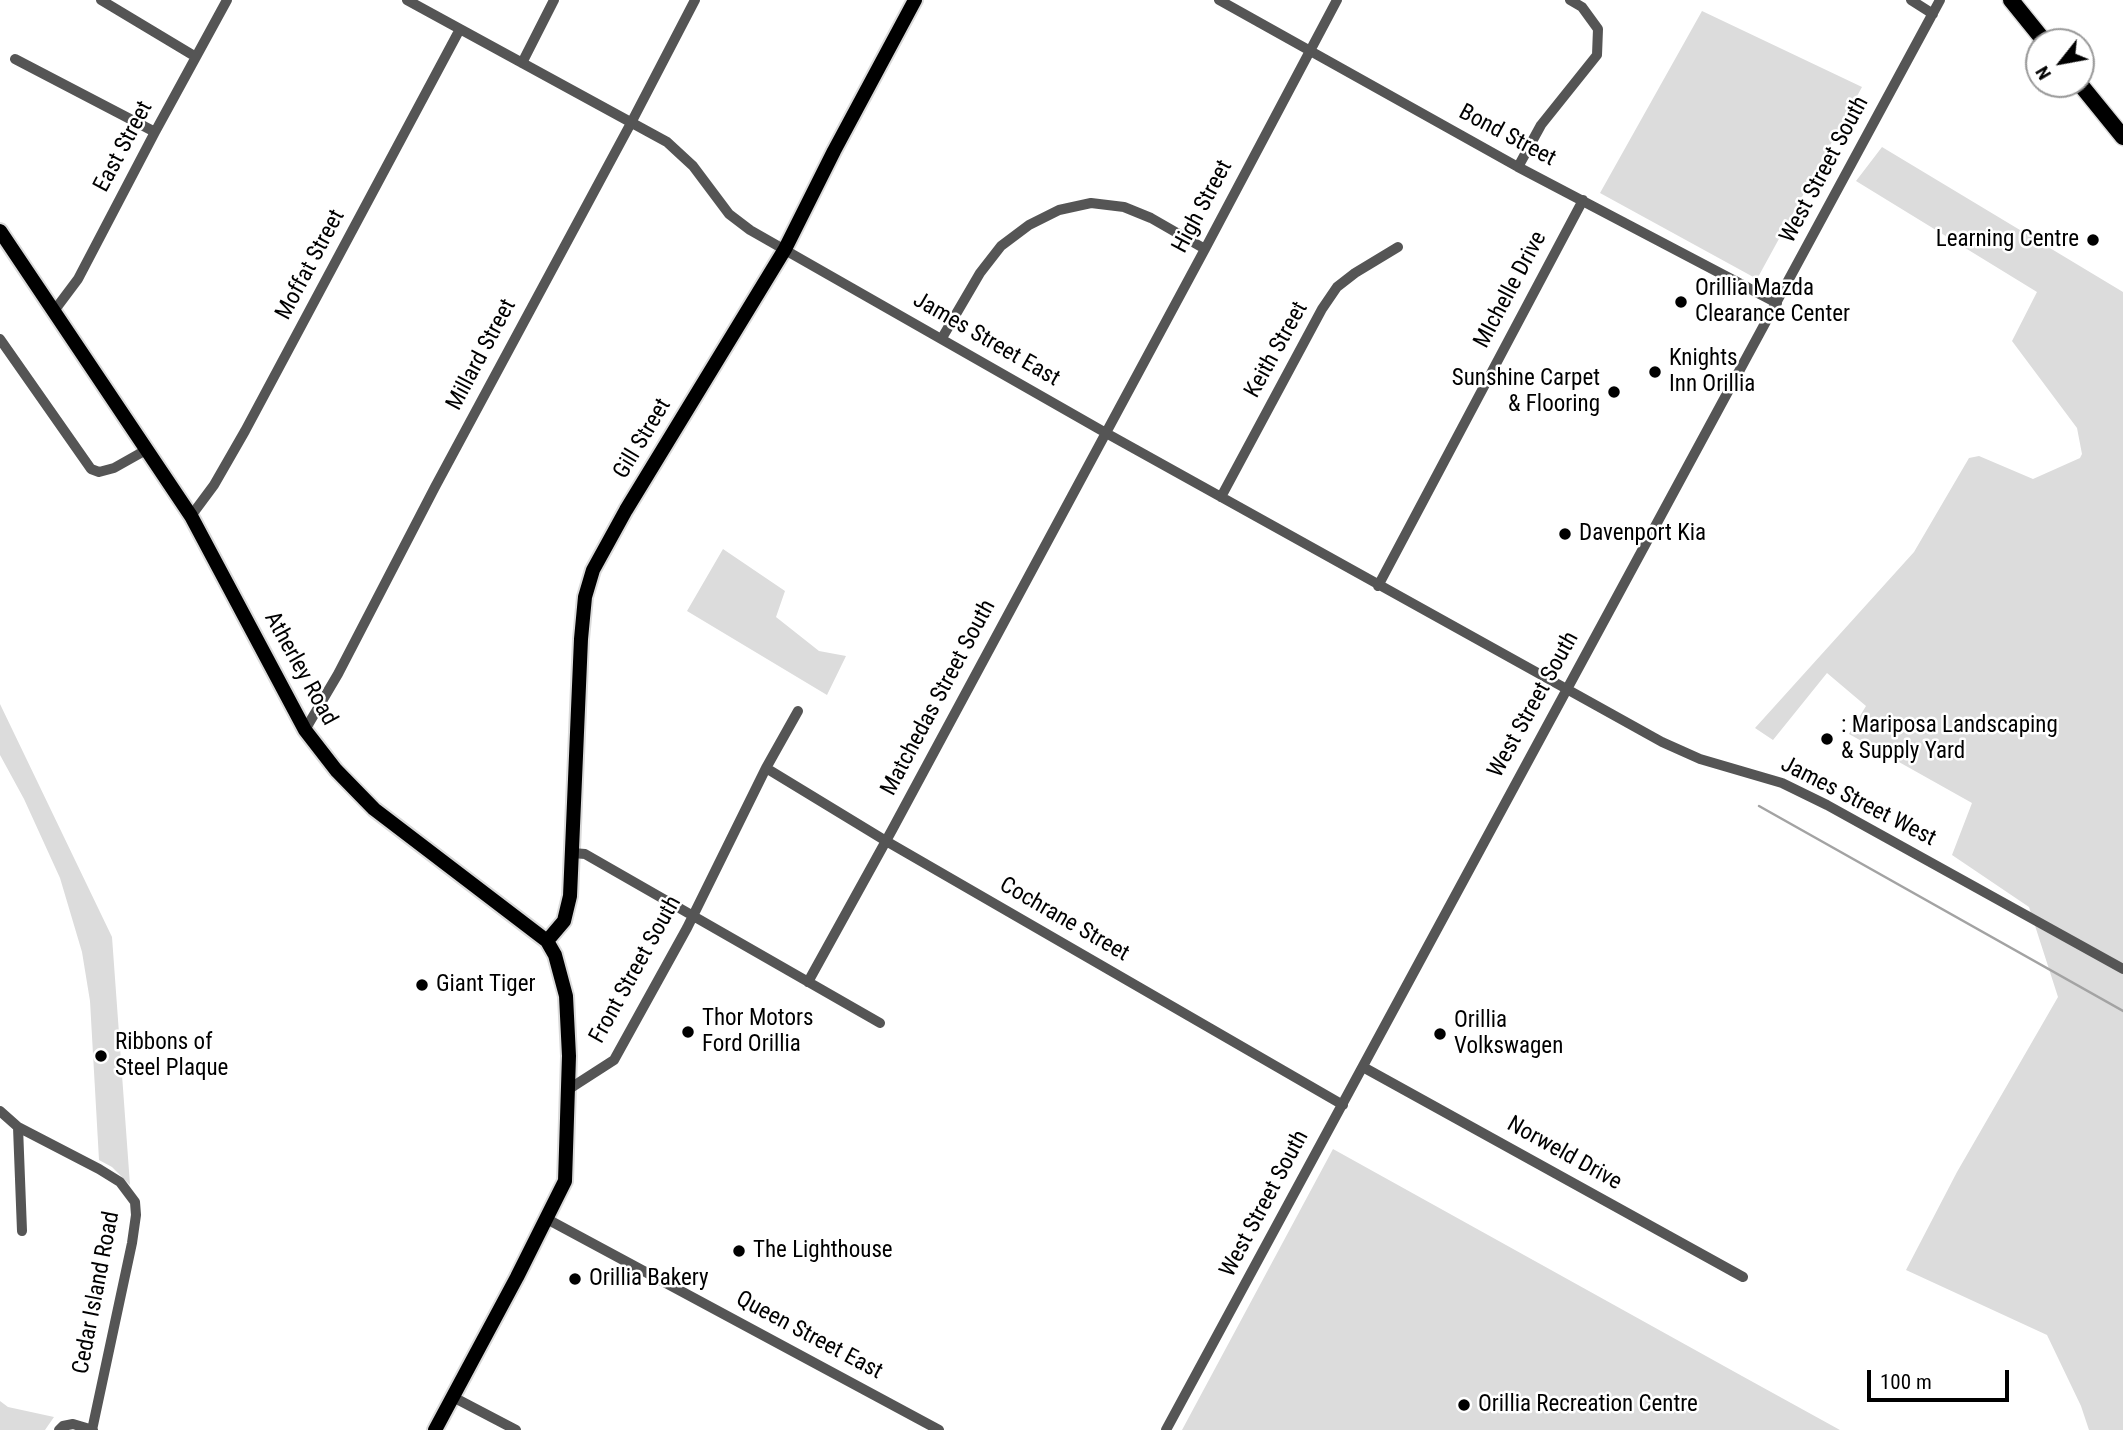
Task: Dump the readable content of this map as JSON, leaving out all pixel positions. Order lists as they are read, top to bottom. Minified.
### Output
{"streets":{"main road":["Gill Street","Atherley Road"],"street":["Bond Street","East Street","West Street South","High Street","Moffat Street","MIchelle Drive","James Street East","Keith Street","Millard Street","Matchedas Street South","James Street West","Cochrane Street","Front Street South","Norweld Drive","Cedar Island Road","Queen Street East"]},"crossings":[["Bond Street","West Street South"],["Bond Street","High Street"],["Bond Street","MIchelle Drive"],["East Street","Atherley Road"],["West Street South","James Street East"],["West Street South","James Street West"],["West Street South","Cochrane Street"],["West Street South","Norweld Drive"],["High Street","James Street East"],["High Street","Matchedas Street South"],["Moffat Street","James Street East"],["Moffat Street","Atherley Road"],["MIchelle Drive","James Street East"],["James Street East","Keith Street"],["James Street East","Millard Street"],["James Street East","Gill Street"],["James Street East","Matchedas Street South"],["James Street East","James Street West"],["Millard Street","Atherley Road"],["Gill Street","Atherley Road"],["Matchedas Street South","Cochrane Street"],["Cochrane Street","Front Street South"]],"places":["Learning Centre","Orillia Mazda Clearance Center","Knights Inn Orillia","Sunshine Carpet & Flooring","Davenport Kia",": Mariposa Landscaping & Supply Yard","Giant Tiger","Thor Motors Ford Orillia","Orillia Volkswagen","Ribbons of Steel Plaque","The Lighthouse","Orillia Bakery","Orillia Recreation Centre"],"scale_bar":"100 m","north":"bottom left"}
